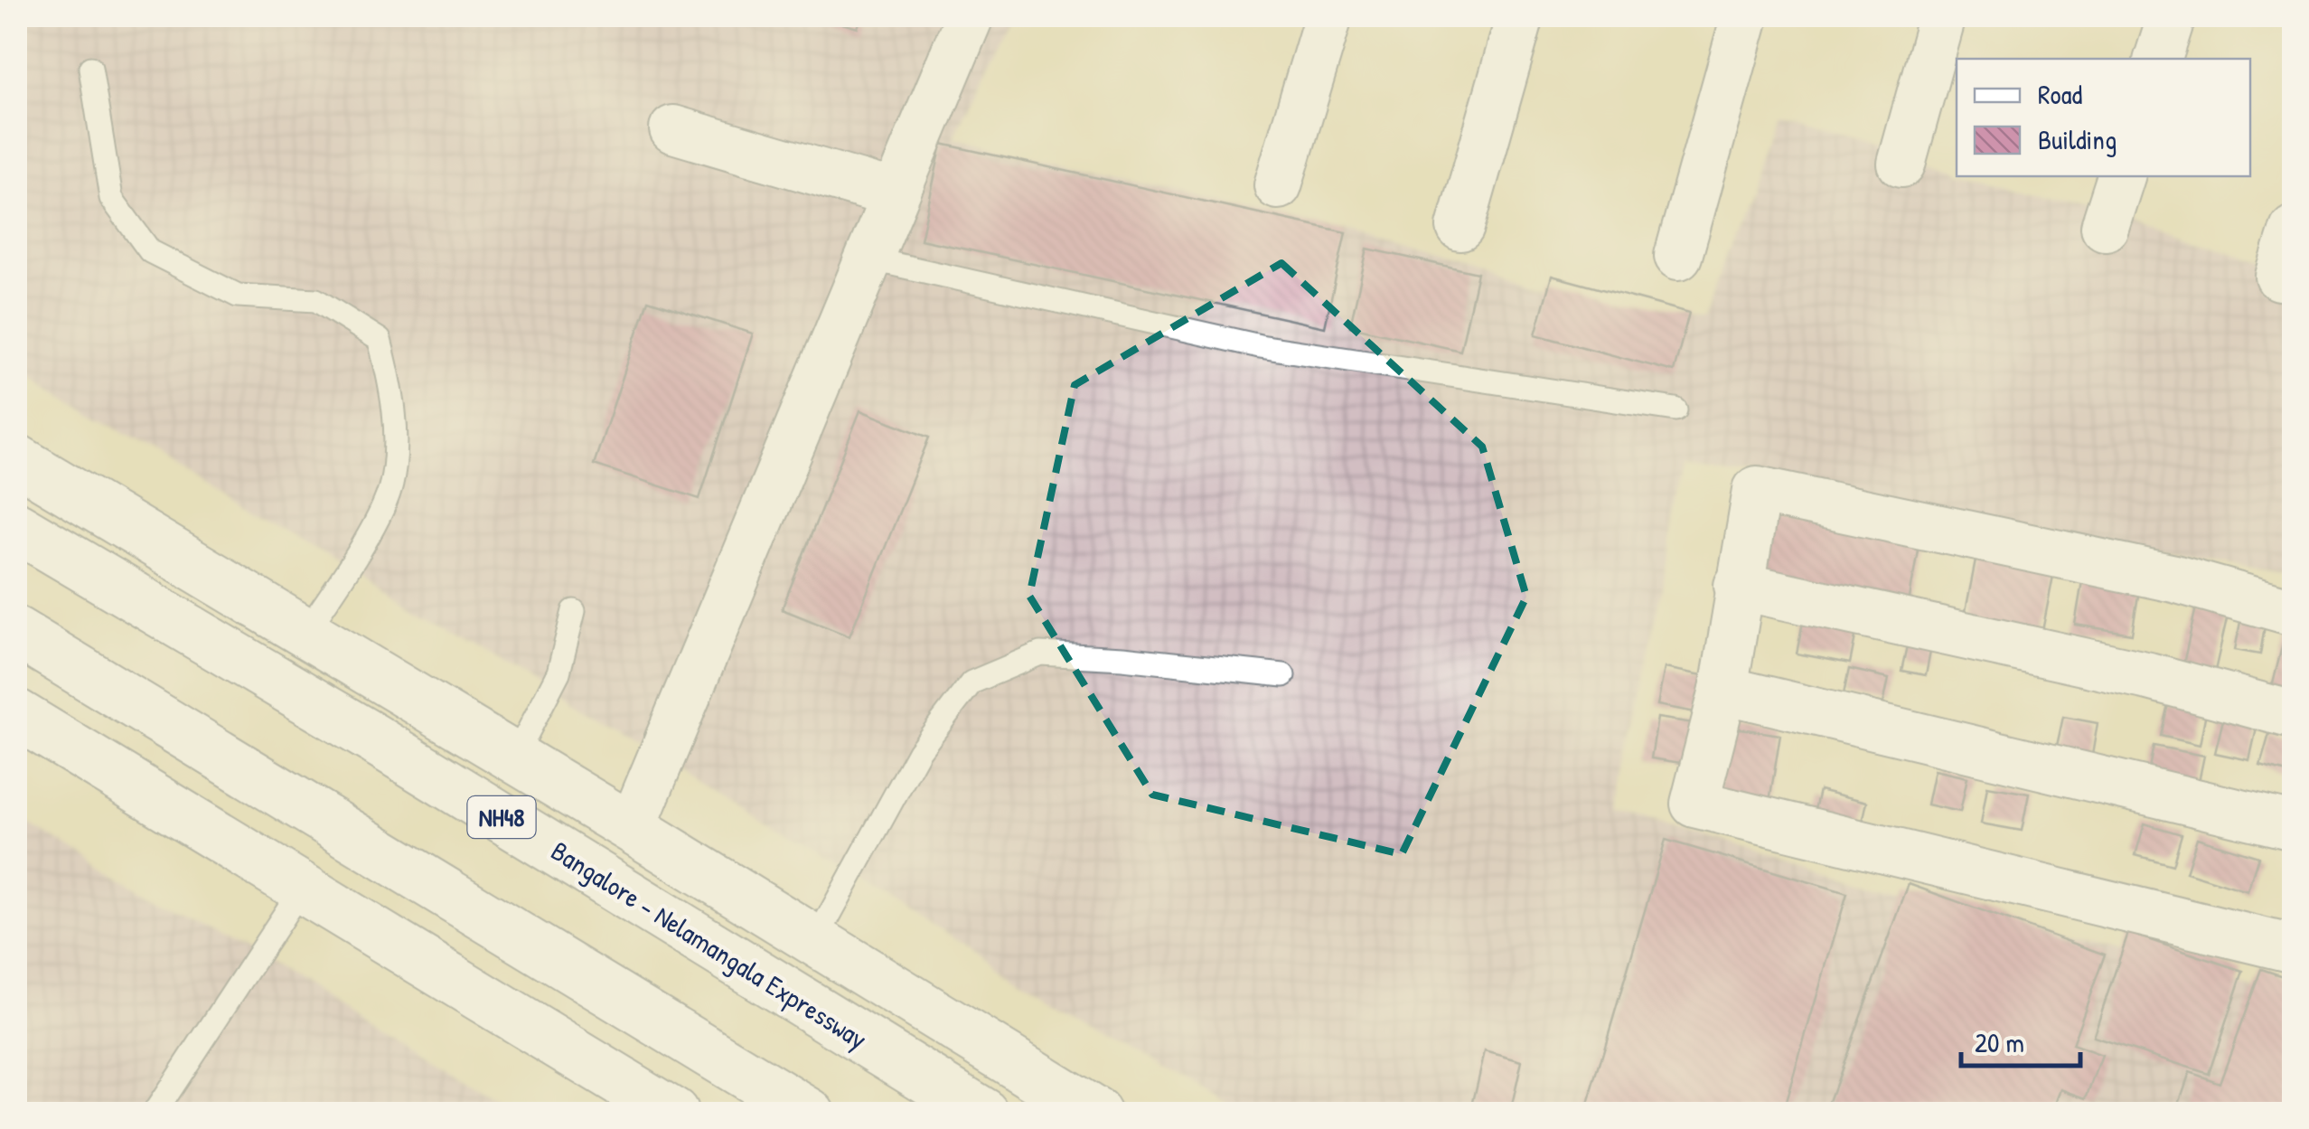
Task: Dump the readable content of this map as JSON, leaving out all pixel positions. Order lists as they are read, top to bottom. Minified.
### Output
{"streets":{"main road":["NH48","Bangalore - Nelamangala Expressway"]},"legend":["Road","Building"],"scale_bar":"20 m"}
